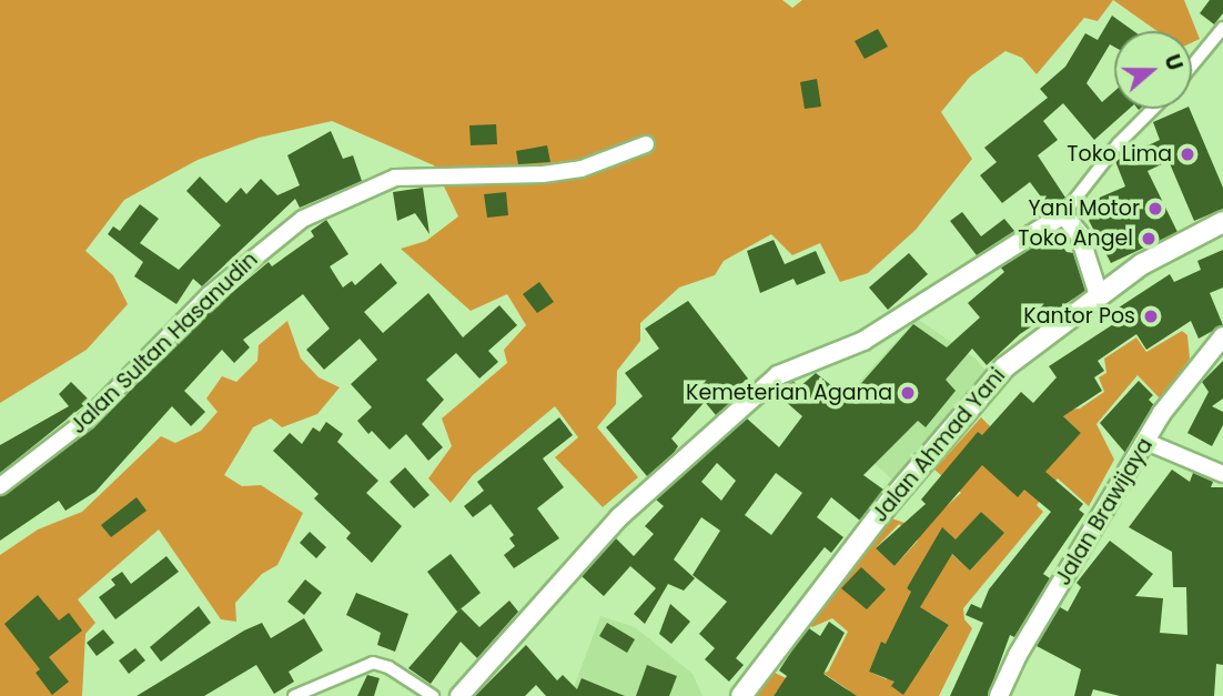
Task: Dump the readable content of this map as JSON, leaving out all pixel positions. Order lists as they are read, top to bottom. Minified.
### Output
{"streets":{"main road":["Jalan Ahmad Yani","Jalan Brawijaya"],"street":["Jalan Sultan Hasanudin"]},"places":["Toko Lima","Yani Motor","Toko Angel","Kantor Pos","Kemeterian Agama"],"north":"right"}
